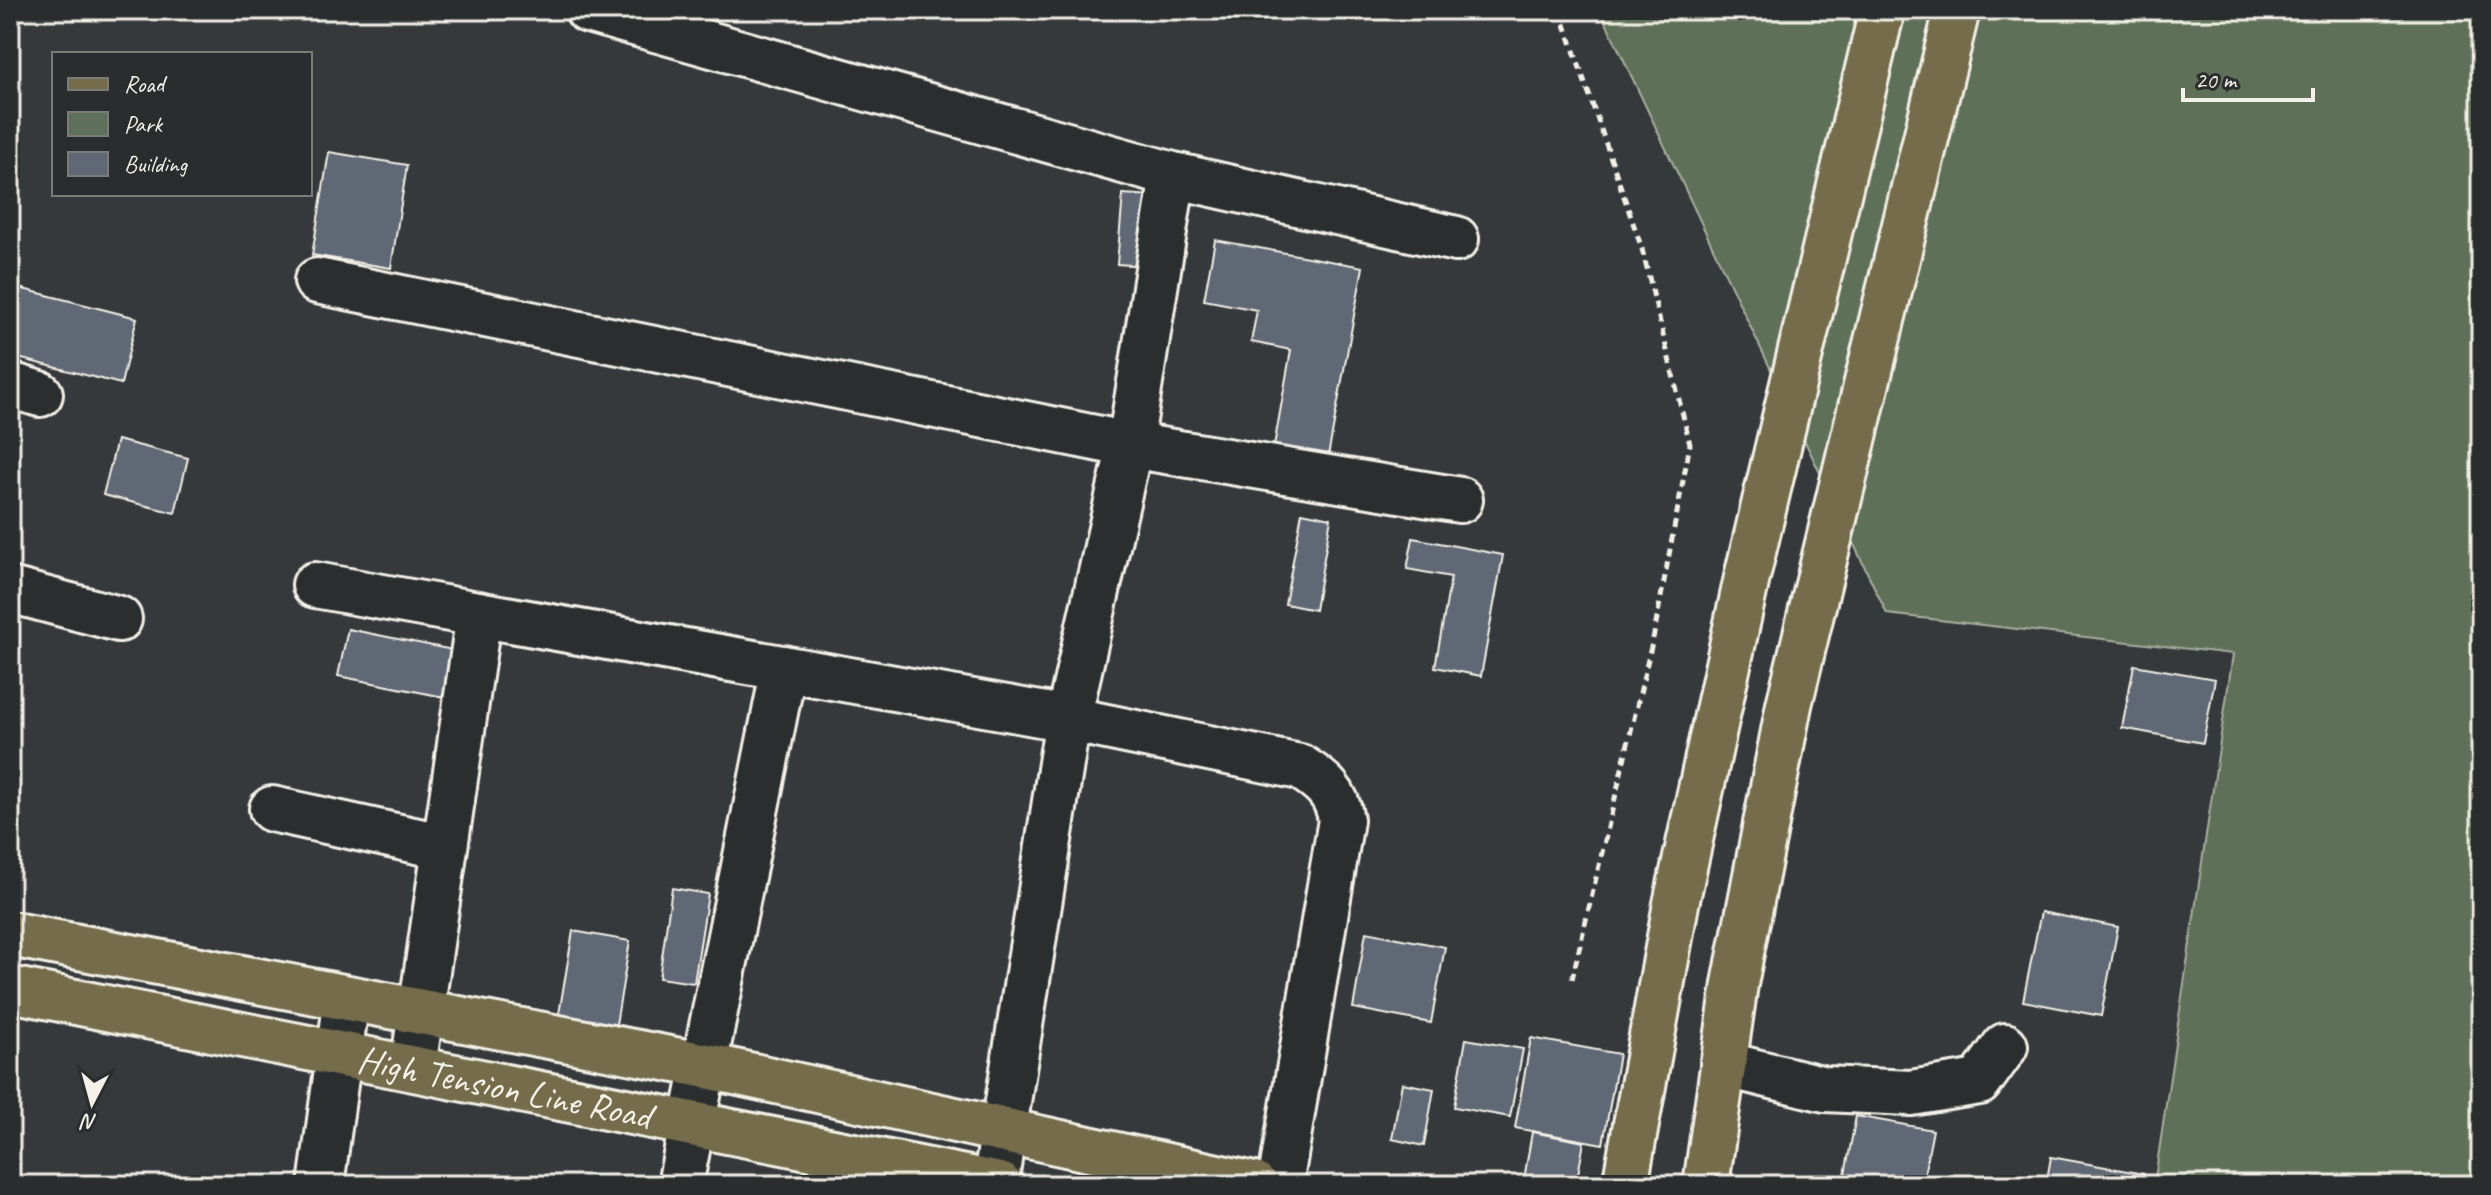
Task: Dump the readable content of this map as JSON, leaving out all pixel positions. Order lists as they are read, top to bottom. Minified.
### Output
{"streets":{"main road":["High Tension Line Road"]},"legend":["Road","Park","Building"],"scale_bar":"20 m","north":"bottom"}
